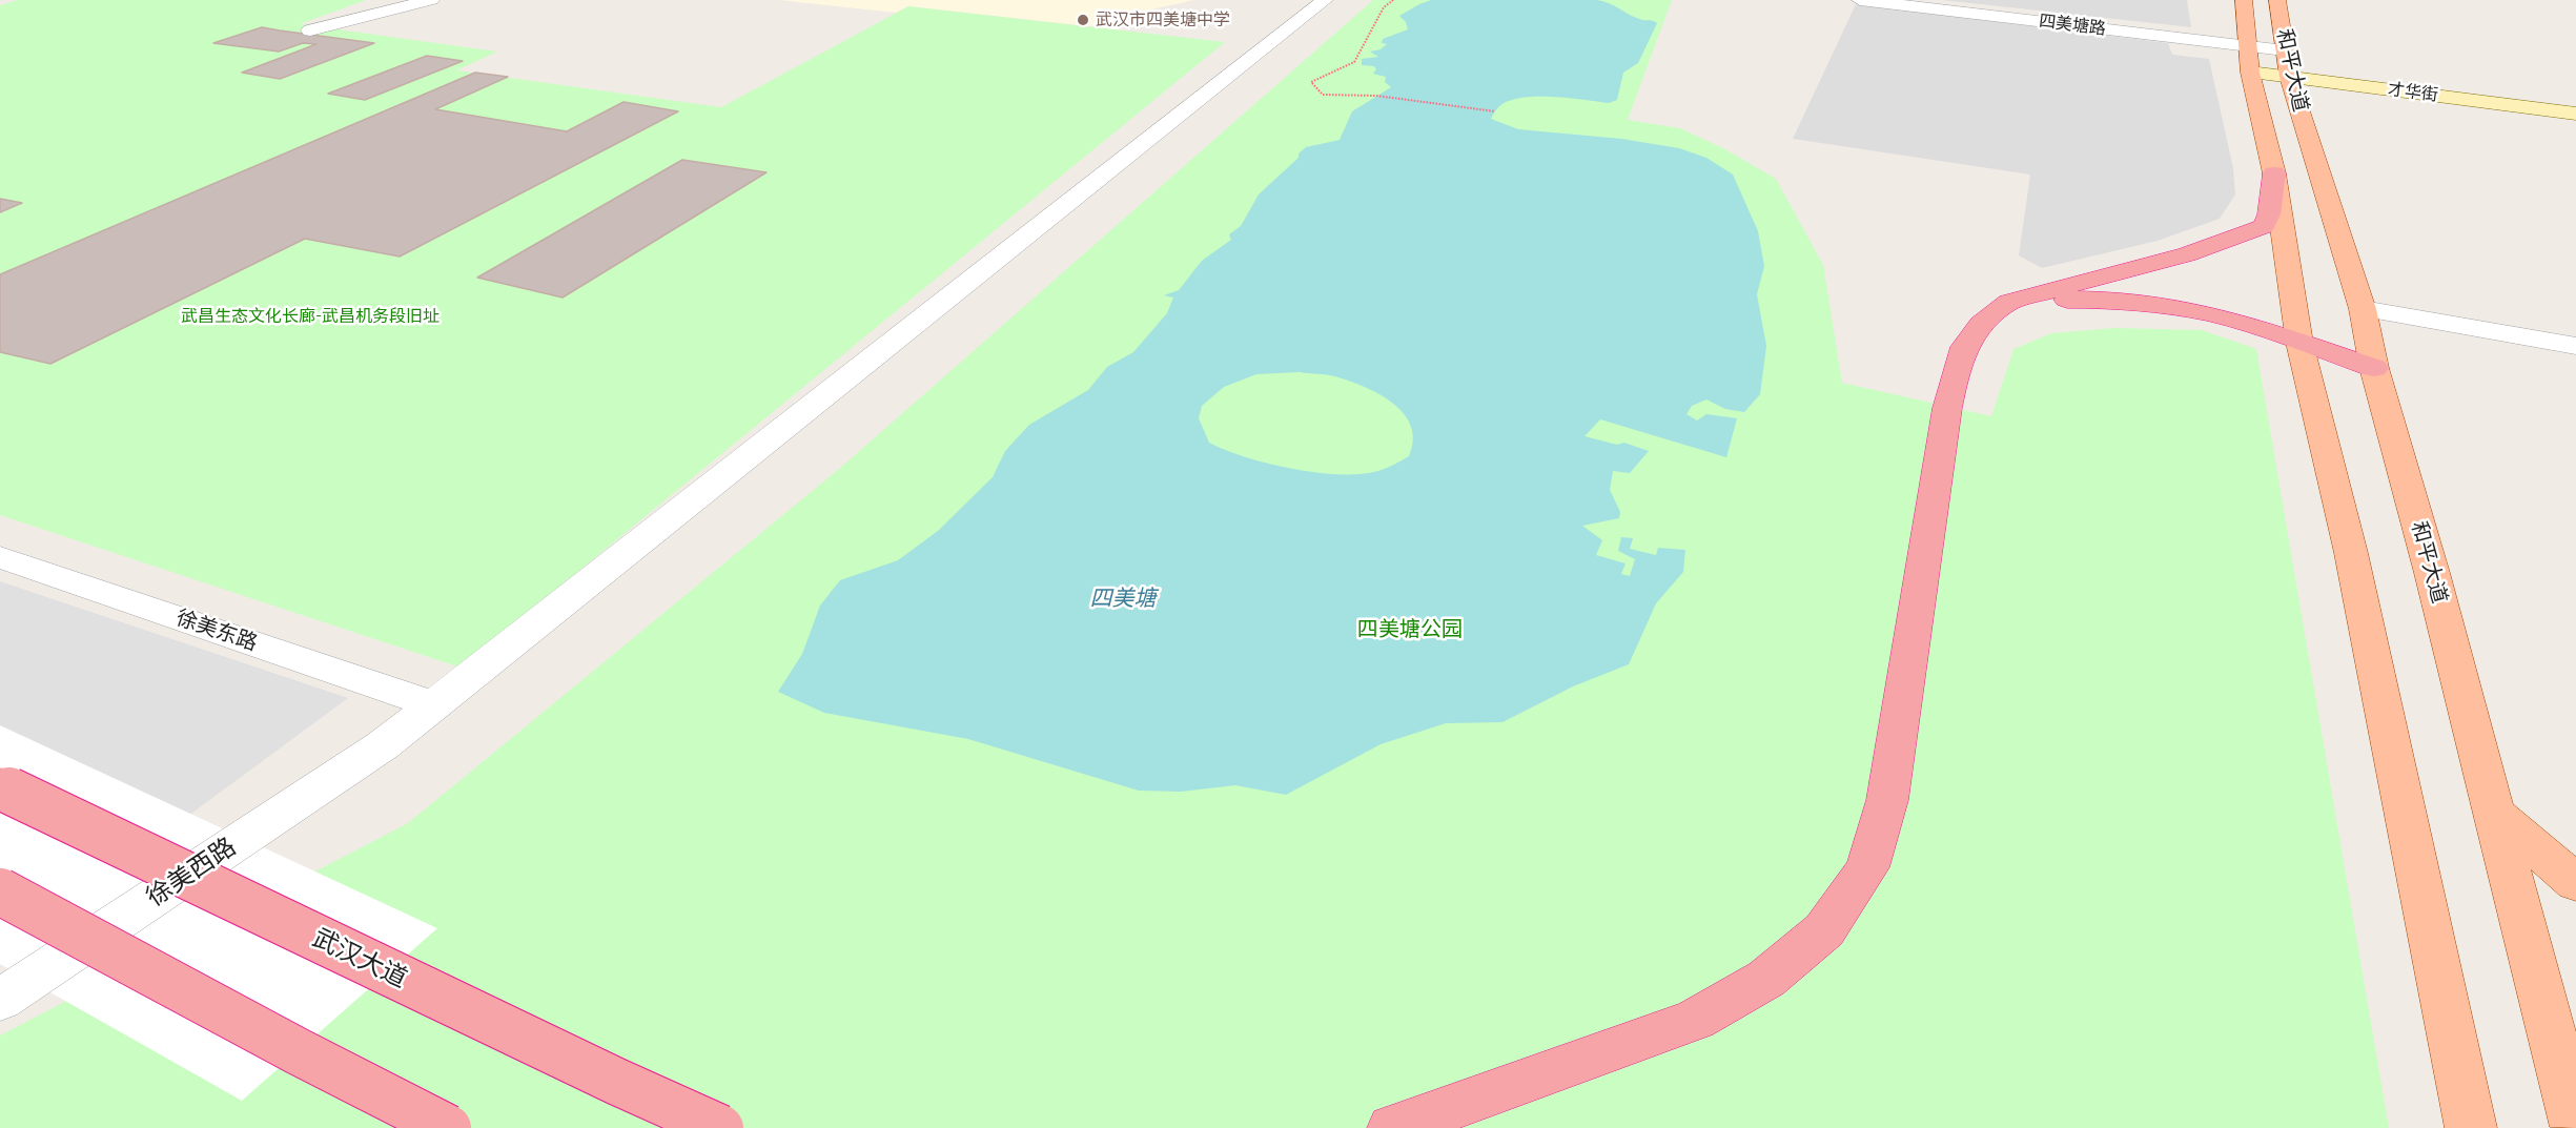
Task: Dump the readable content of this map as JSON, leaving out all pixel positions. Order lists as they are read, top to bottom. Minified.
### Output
{"streets":{"highway":["武汉大道"],"main road":["和平大道","才华街"],"street":["四美塘路","徐美东路","徐美西路"]},"crossings":[["四美塘路","和平大道"],["四美塘路","才华街"],["和平大道","才华街"],["徐美东路","徐美西路"]],"water":["四美塘"],"parks":["武昌生态文化长廊-武昌机务段旧址","四美塘公园"],"places":["武汉市四美塘中学"]}
